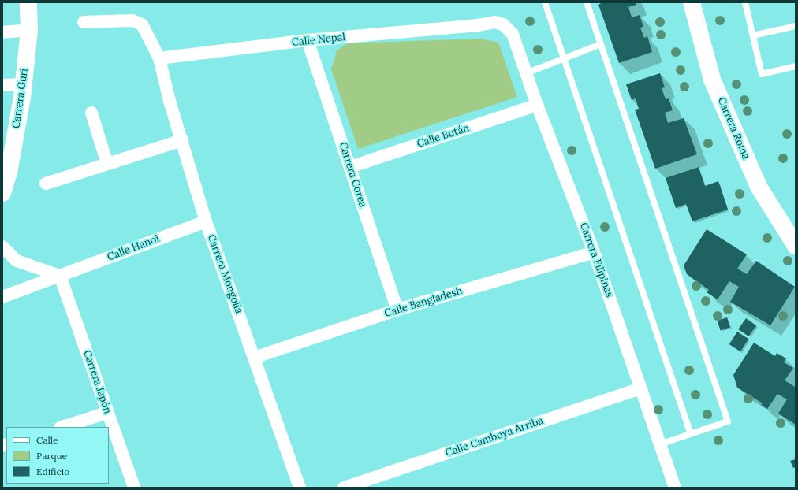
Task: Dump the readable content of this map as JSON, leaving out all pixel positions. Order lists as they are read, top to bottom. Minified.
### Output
{"streets":{"street":["Calle Nepal","Carrera Guri","Carrera Roma","Calle Bután","Carrera Corea","Calle Hanoi","Carrera Filipinas","Carrera Mongolia","Calle Bangladesh","Carrera Japón","Calle Camboya Arriba"]},"crossings":[["Calle Nepal","Carrera Corea"],["Calle Nepal","Carrera Filipinas"],["Calle Nepal","Carrera Mongolia"],["Calle Bután","Carrera Corea"],["Calle Bután","Carrera Filipinas"],["Carrera Corea","Calle Bangladesh"],["Calle Hanoi","Carrera Mongolia"],["Calle Hanoi","Carrera Japón"],["Carrera Filipinas","Calle Bangladesh"],["Carrera Filipinas","Calle Camboya Arriba"],["Carrera Mongolia","Calle Bangladesh"]],"legend":["Calle","Parque","Edificio"]}
